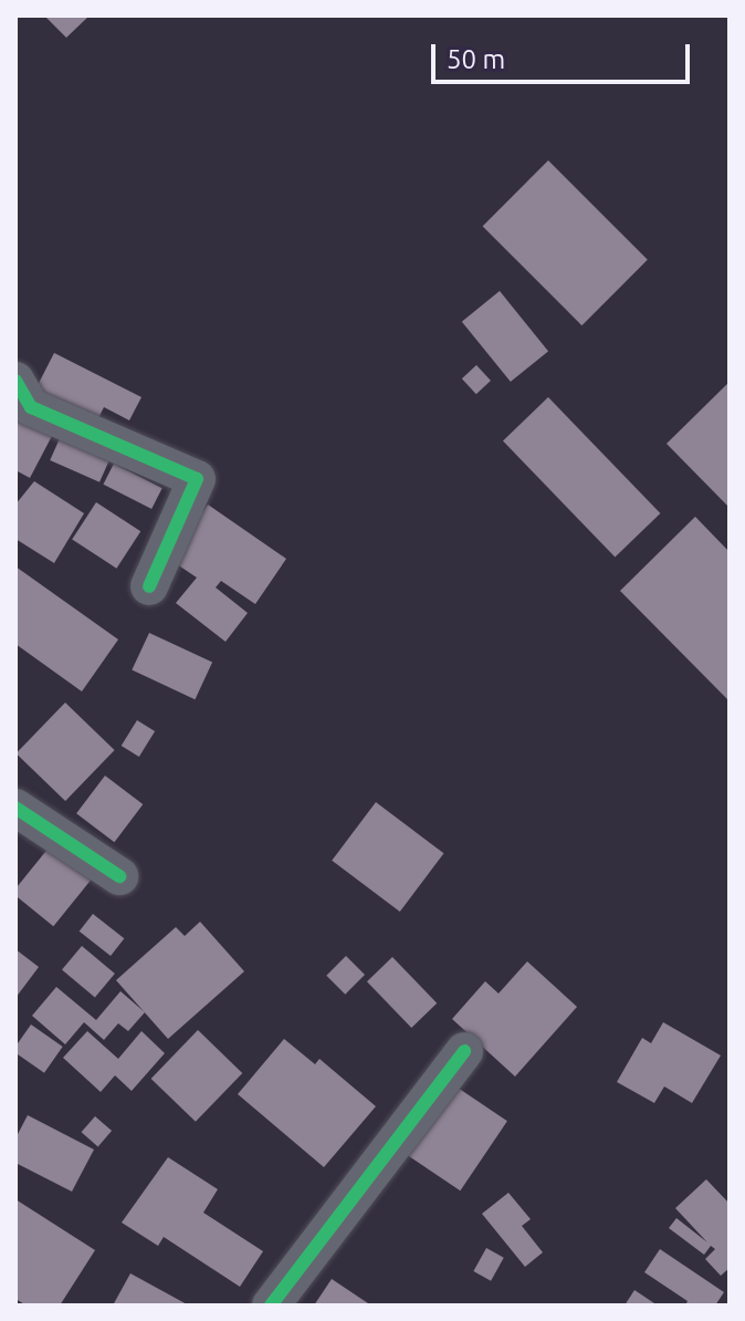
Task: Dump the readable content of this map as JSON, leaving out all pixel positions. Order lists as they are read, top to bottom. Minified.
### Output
{"scale_bar":"50 m"}
